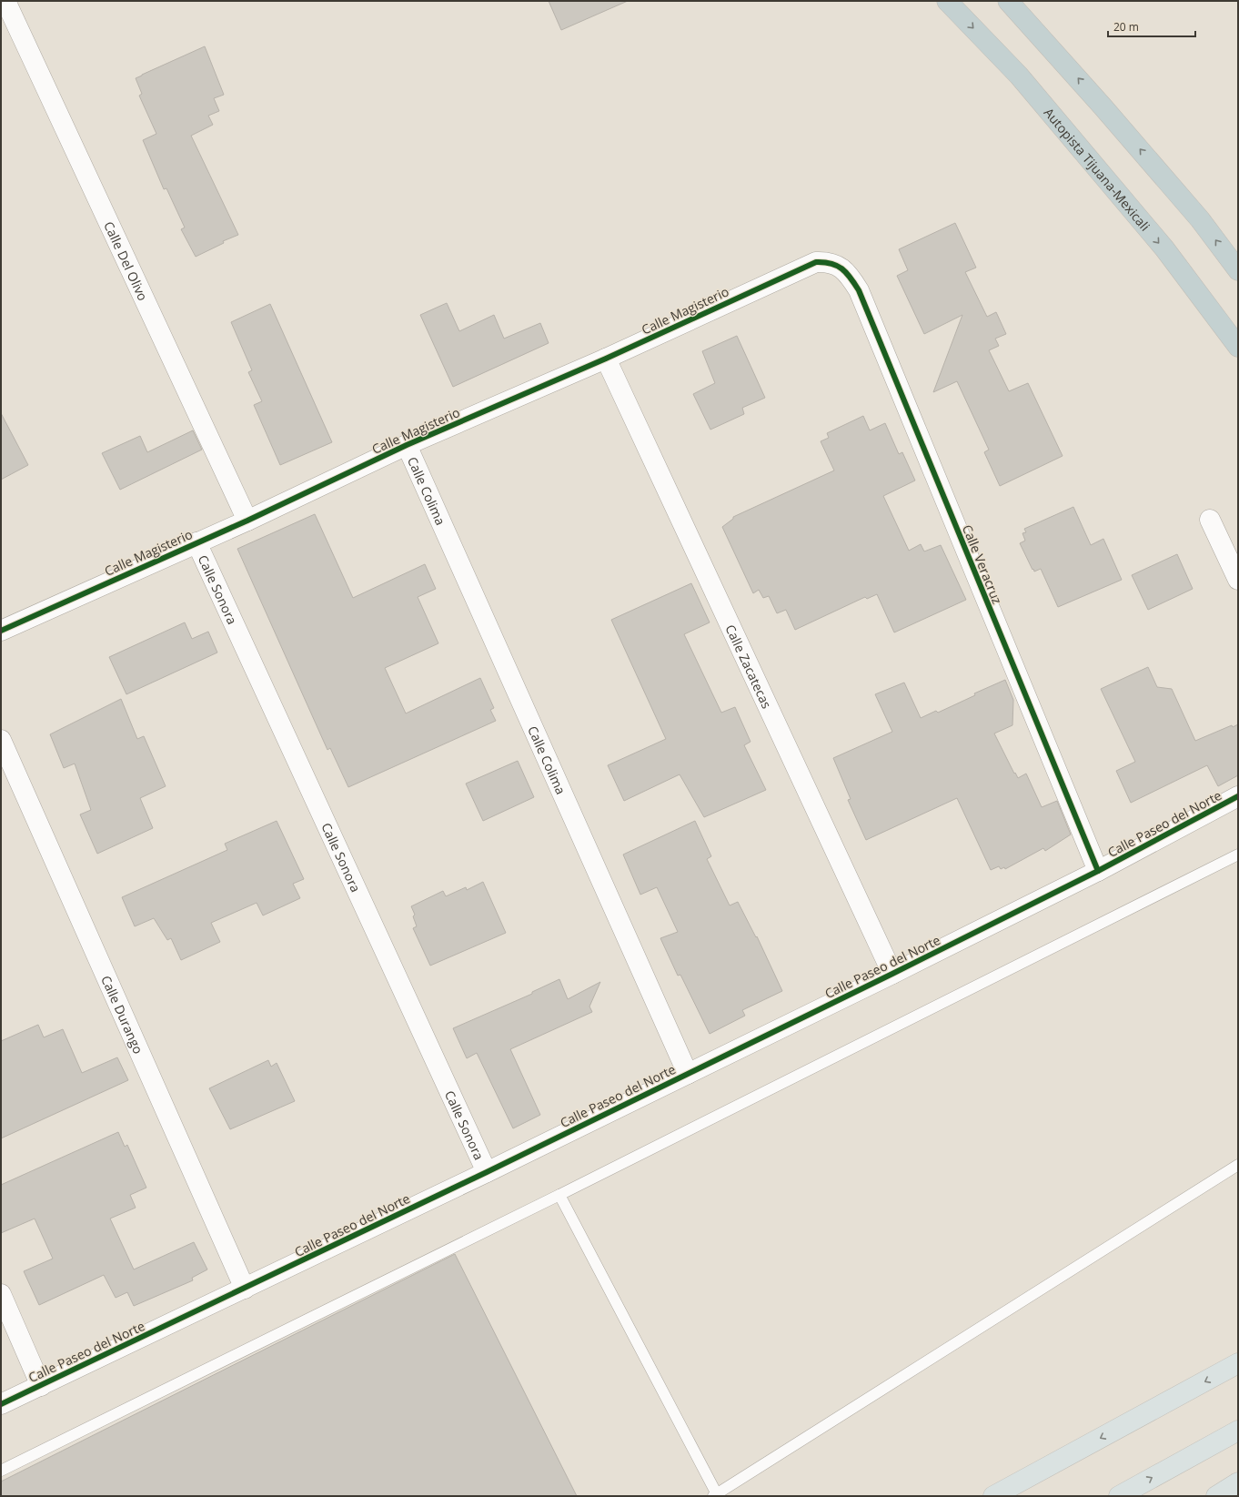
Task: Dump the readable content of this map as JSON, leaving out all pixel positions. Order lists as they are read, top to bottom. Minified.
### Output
{"streets":{"highway":["Autopista Tijuana-Mexicali"],"street":["Calle Del Olivo","Calle Magisterio","Calle Colima","Calle Veracruz","Calle Sonora","Calle Zacatecas","Calle Paseo del Norte","Calle Durango"]},"crossings":[["Calle Del Olivo","Calle Magisterio"],["Calle Magisterio","Calle Colima"],["Calle Magisterio","Calle Veracruz"],["Calle Magisterio","Calle Sonora"],["Calle Magisterio","Calle Zacatecas"],["Calle Colima","Calle Paseo del Norte"],["Calle Veracruz","Calle Paseo del Norte"],["Calle Sonora","Calle Paseo del Norte"],["Calle Zacatecas","Calle Paseo del Norte"],["Calle Paseo del Norte","Calle Durango"]],"scale_bar":"20 m"}
